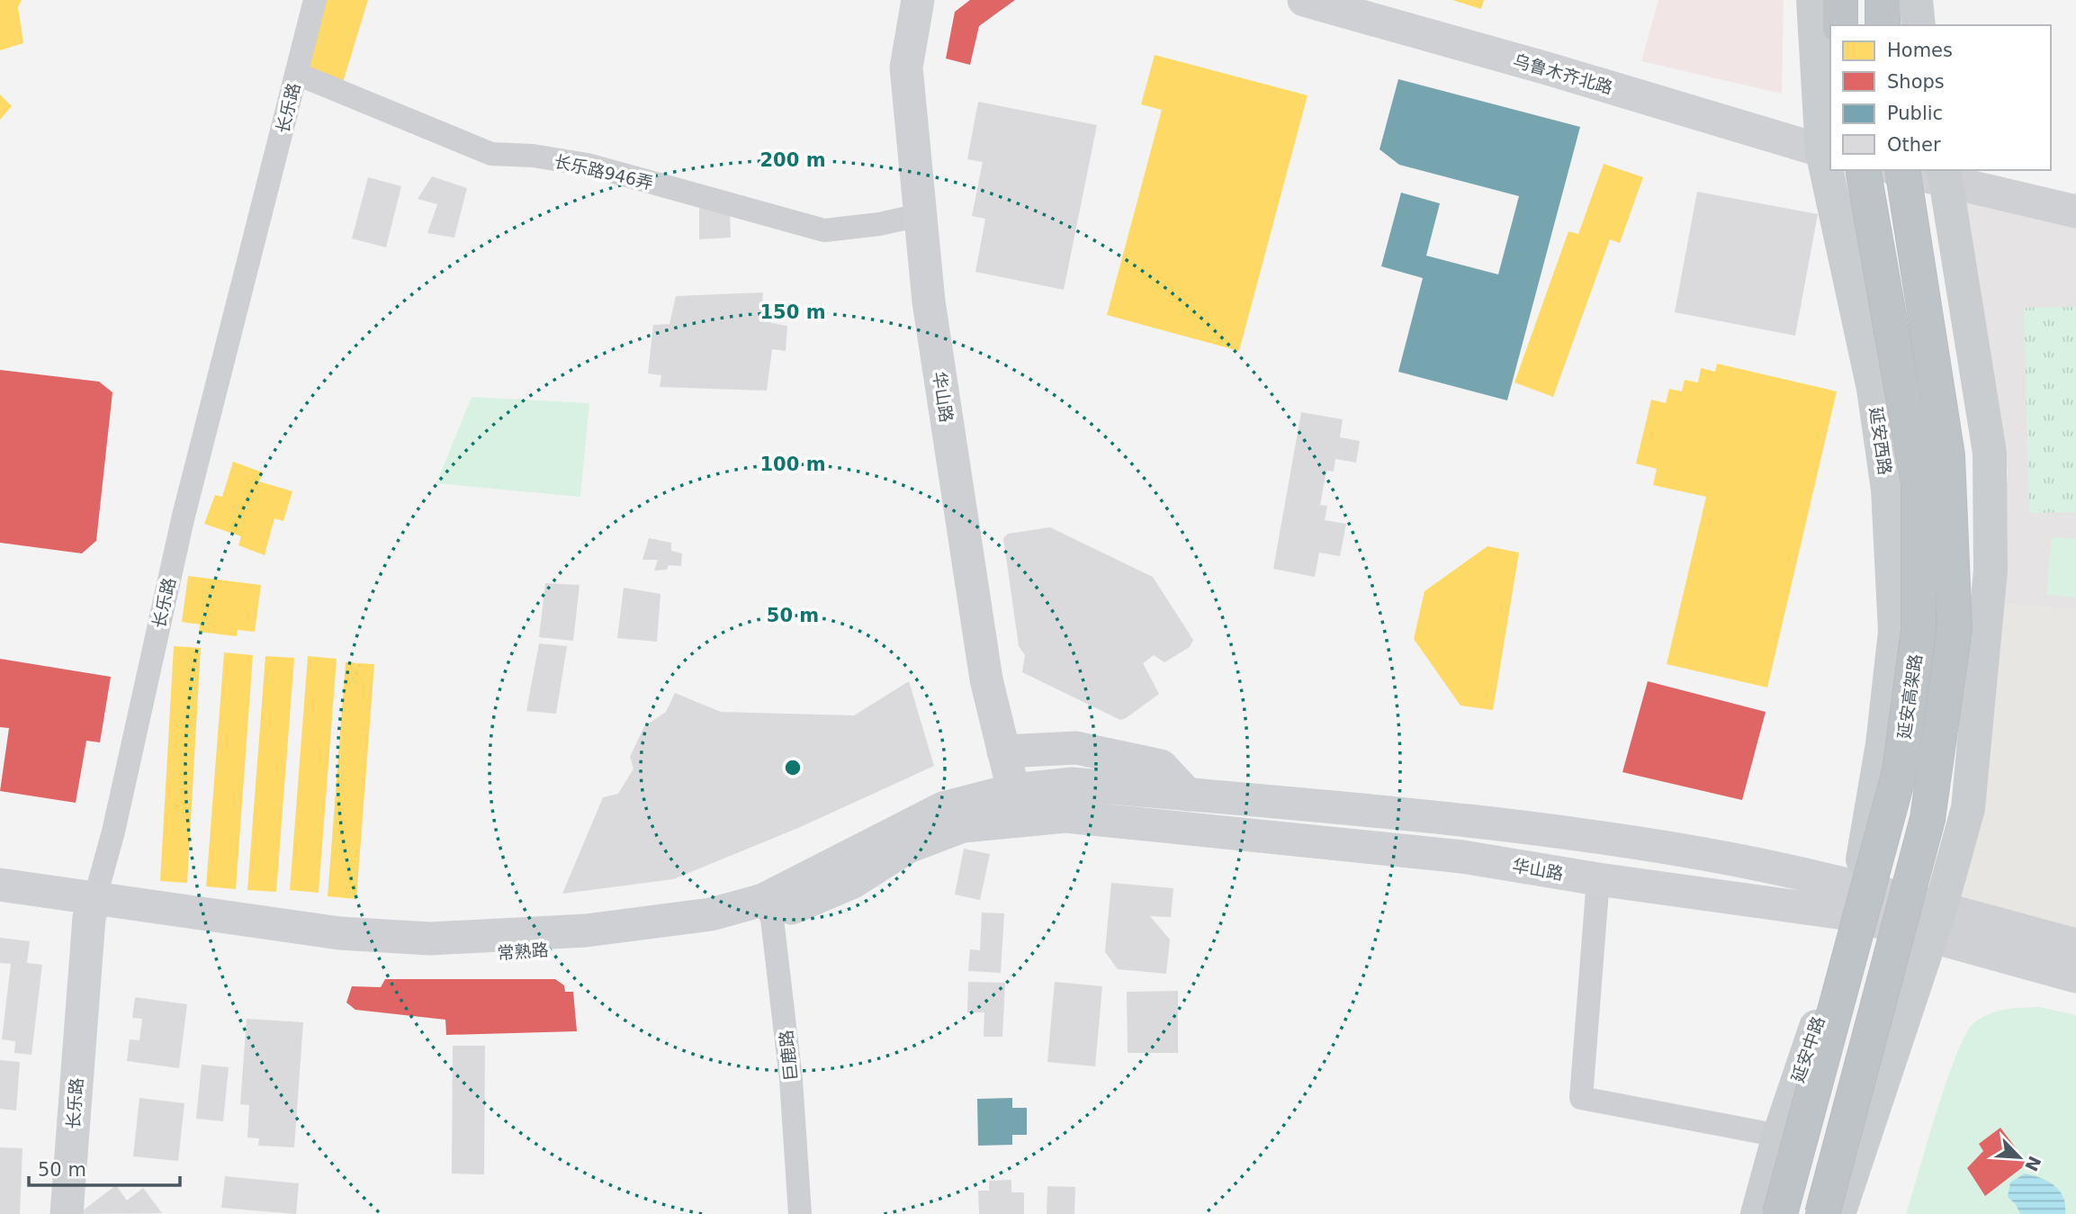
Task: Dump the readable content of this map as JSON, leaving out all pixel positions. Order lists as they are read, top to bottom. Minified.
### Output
{"streets":{"highway":["延安高架路"],"main road":["乌鲁木齐北路","长乐路","华山路","延安西路","常熟路","延安中路"],"street":["长乐路946弄","巨鹿路"]},"crossings":[["乌鲁木齐北路","延安西路"],["长乐路","长乐路946弄"],["长乐路","常熟路"],["长乐路946弄","华山路"],["华山路","延安西路"],["华山路","常熟路"],["华山路","延安中路"],["延安西路","延安中路"],["常熟路","巨鹿路"]],"legend":["Homes","Shops","Public","Other"],"scale_bar":"50 m","north":"bottom right","rings":["200 m","150 m","100 m","50 m"]}
